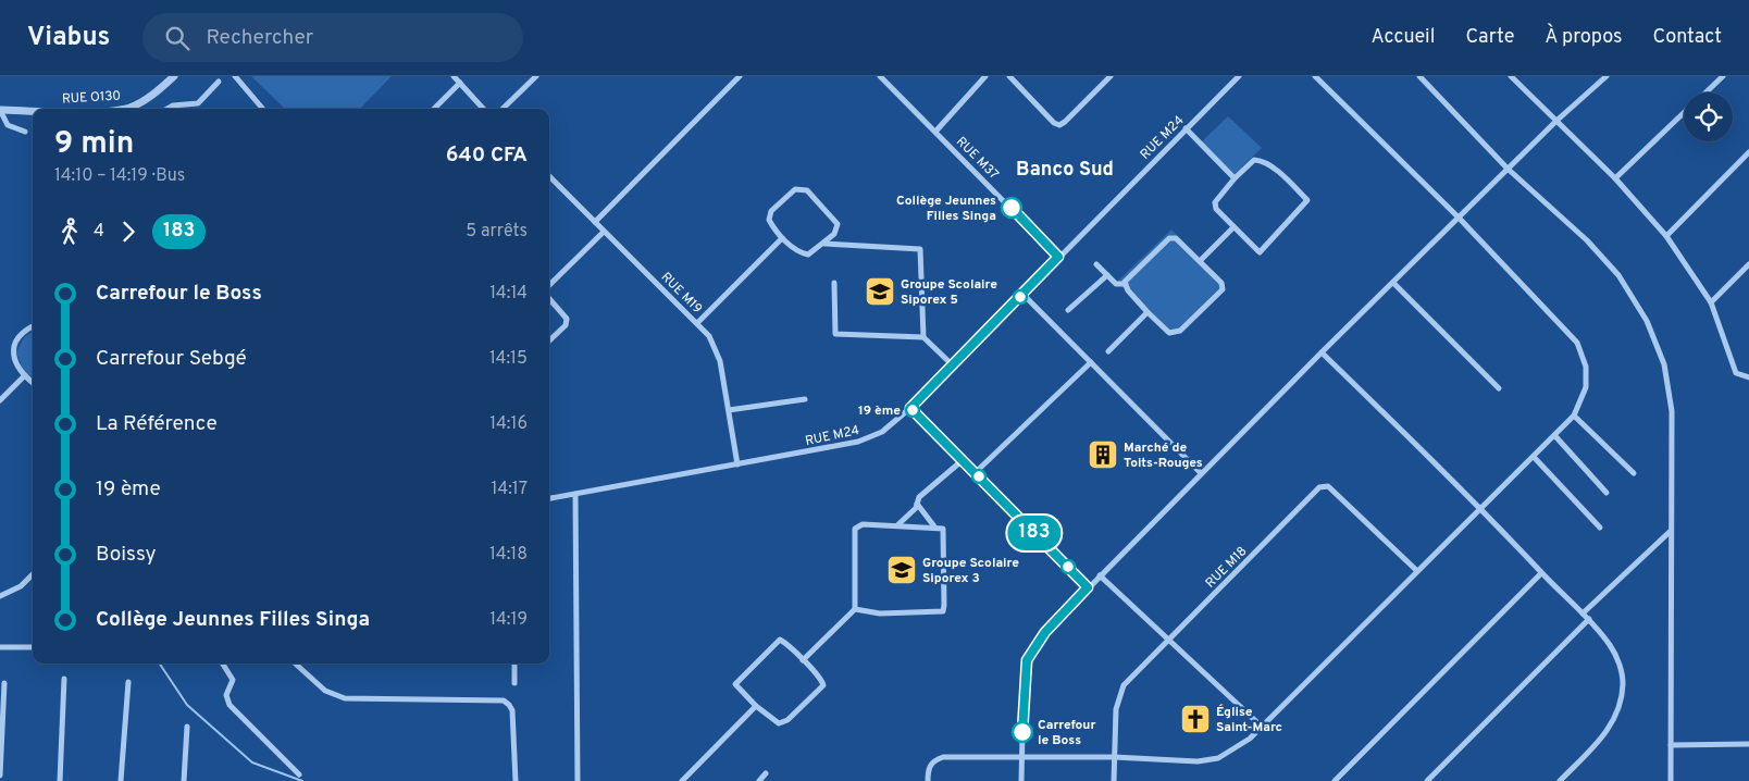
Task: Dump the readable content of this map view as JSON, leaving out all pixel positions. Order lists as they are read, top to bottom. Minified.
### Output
{"streets":{"street":["RUE O130","RUE M24","RUE M37","RUE M19","RUE M18"]},"crossings":[["RUE M24","RUE M37"],["RUE M24","RUE M19"]],"districts":["Banco Sud"],"places":{"other":["Collège Jeunnes Filles Singa","19 ème","Carrefour le Boss"],"school or university":["Groupe Scolaire Siporex 5","Groupe Scolaire Siporex 3"],"building":["Marché de Toits-Rouges"],"church":["Église Saint-Marc"]},"lines":["bus line 183"],"page":{"header":"Viabus","search":"Rechercher","nav":["Accueil","Carte","À propos","Contact"],"on_map":"183","heading":["9 min","14:10 – 14:19 · Bus","640 CFA"],"legs":["4","183","5 arrêts"],"list":[{"name":"Carrefour le Boss","value":"14:14"},{"name":"Carrefour Sebgé","value":"14:15"},{"name":"La Référence","value":"14:16"},{"name":"19 ème","value":"14:17"},{"name":"Boissy","value":"14:18"},{"name":"Collège Jeunnes Filles Singa","value":"14:19"}]}}
